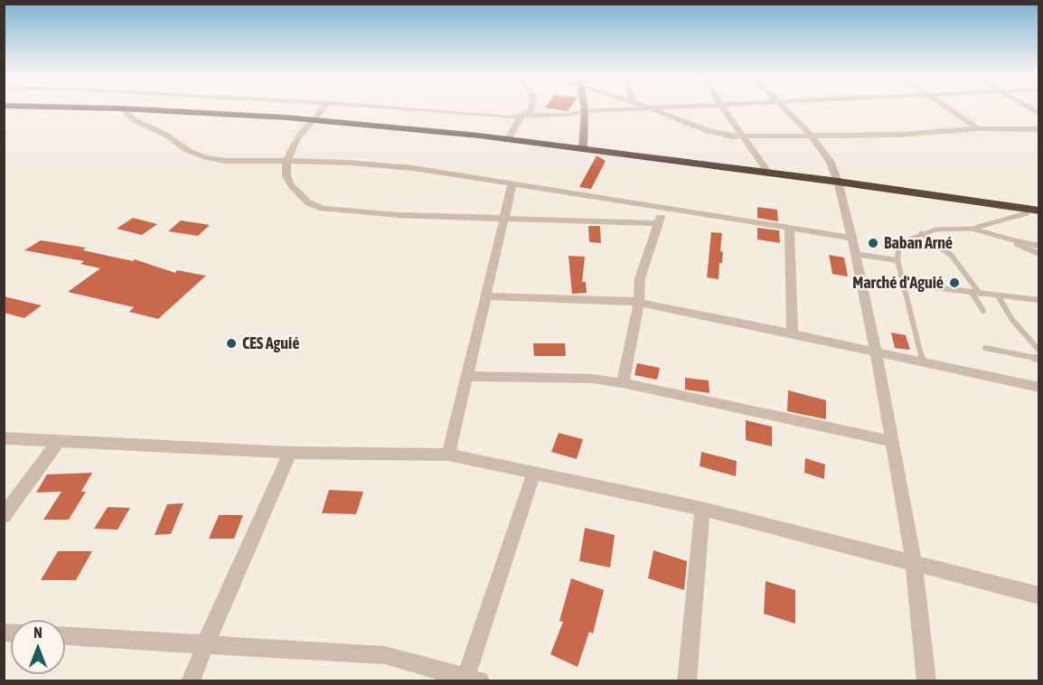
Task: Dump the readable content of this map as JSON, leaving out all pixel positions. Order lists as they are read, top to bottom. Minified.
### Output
{"places":["Baban Arné","Marché d'Aguié","CES Aguié"],"north":"top"}
